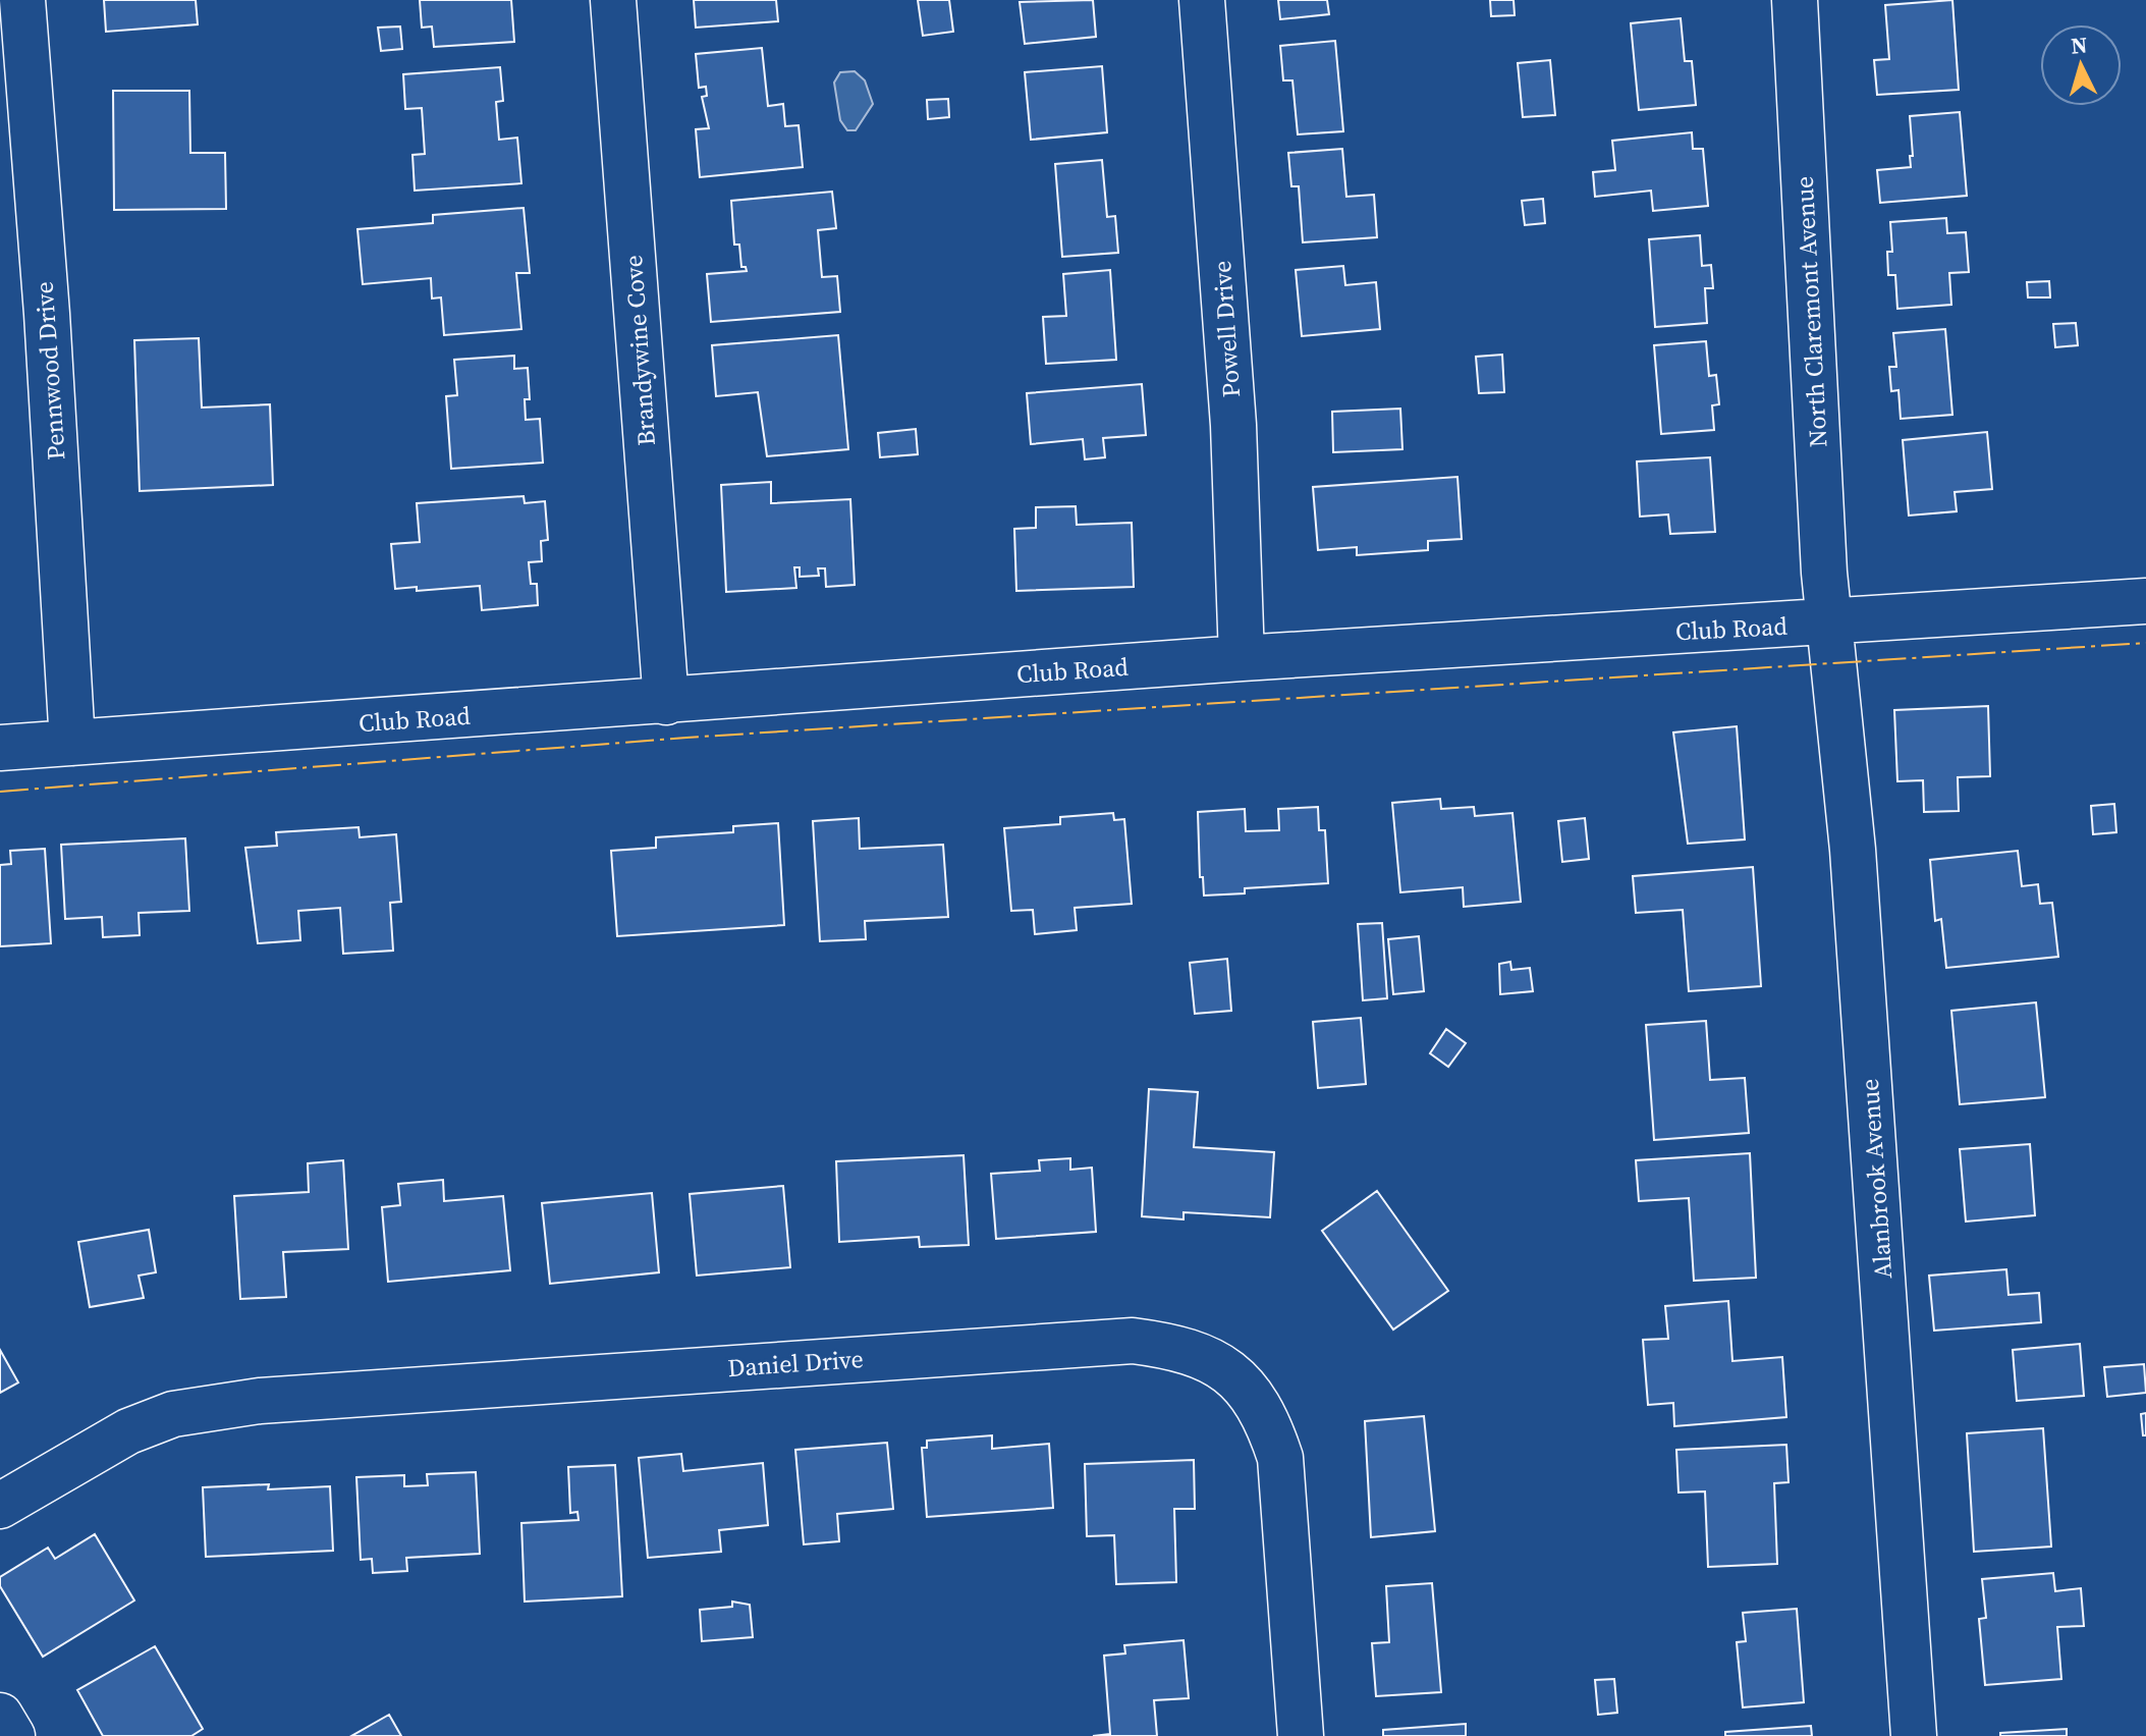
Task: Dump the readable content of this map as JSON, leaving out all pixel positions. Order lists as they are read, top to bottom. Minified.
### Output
{"streets":{"street":["North Claremont Avenue","Powell Drive","Brandywine Cove","Pennwood Drive","Club Road","Alanbrook Avenue","Daniel Drive"]},"crossings":[["North Claremont Avenue","Club Road"],["North Claremont Avenue","Alanbrook Avenue"],["Powell Drive","Club Road"],["Brandywine Cove","Club Road"],["Pennwood Drive","Club Road"],["Club Road","Alanbrook Avenue"]],"north":"top"}
